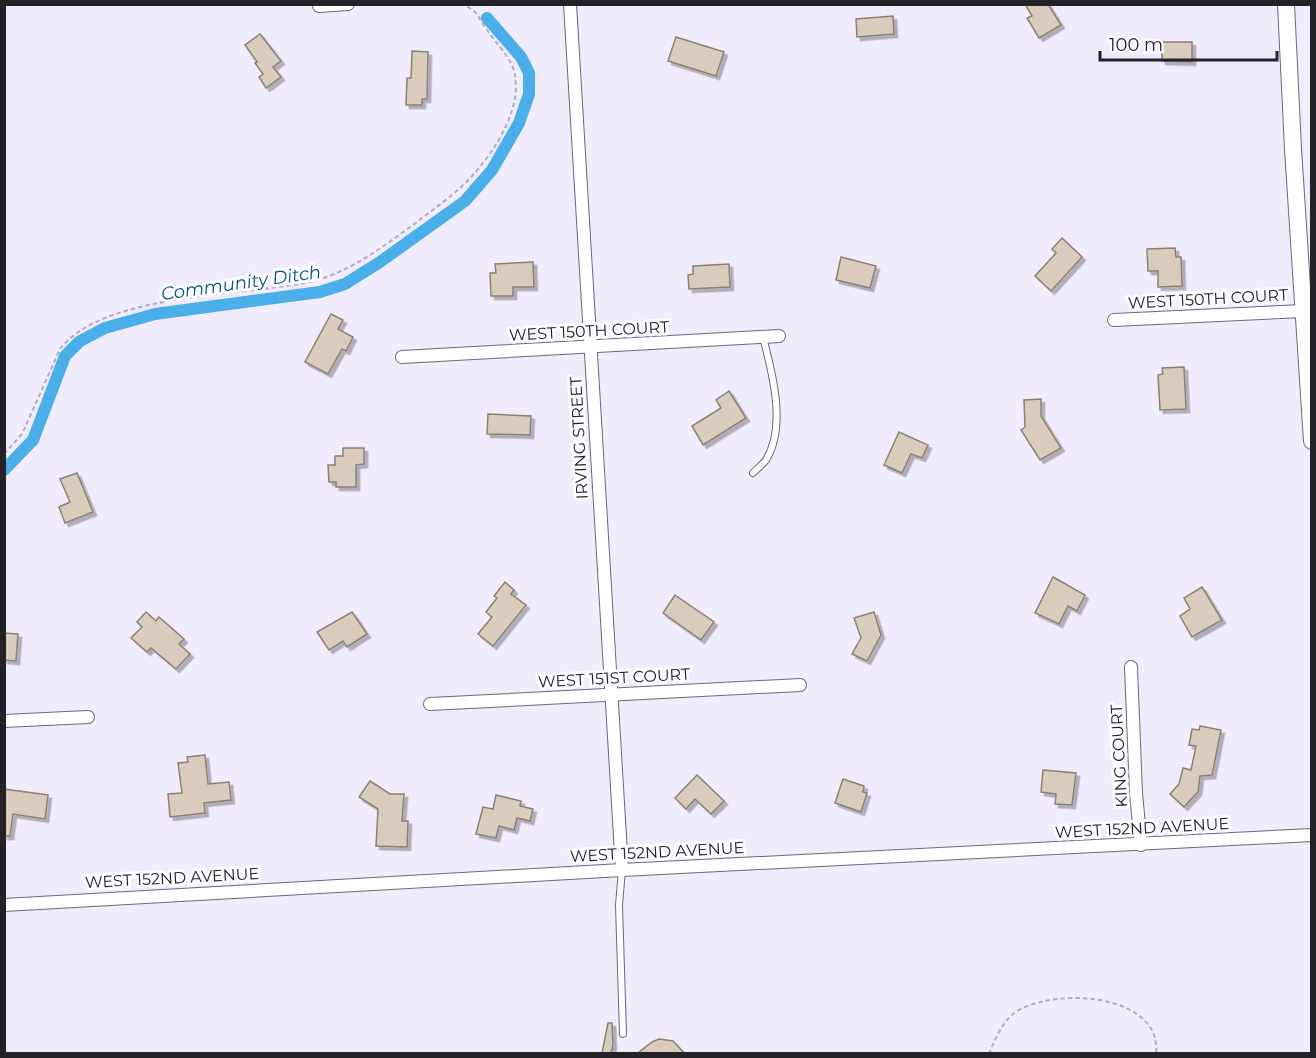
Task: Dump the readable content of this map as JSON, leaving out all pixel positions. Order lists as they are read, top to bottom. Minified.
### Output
{"streets":{"street":["WEST 150TH COURT","IRVING STREET","WEST 151ST COURT","KING COURT","WEST 152ND AVENUE"]},"crossings":[["WEST 150TH COURT","IRVING STREET"],["IRVING STREET","WEST 151ST COURT"],["IRVING STREET","WEST 152ND AVENUE"],["KING COURT","WEST 152ND AVENUE"]],"water":["Community Ditch"],"scale_bar":"100 m"}
